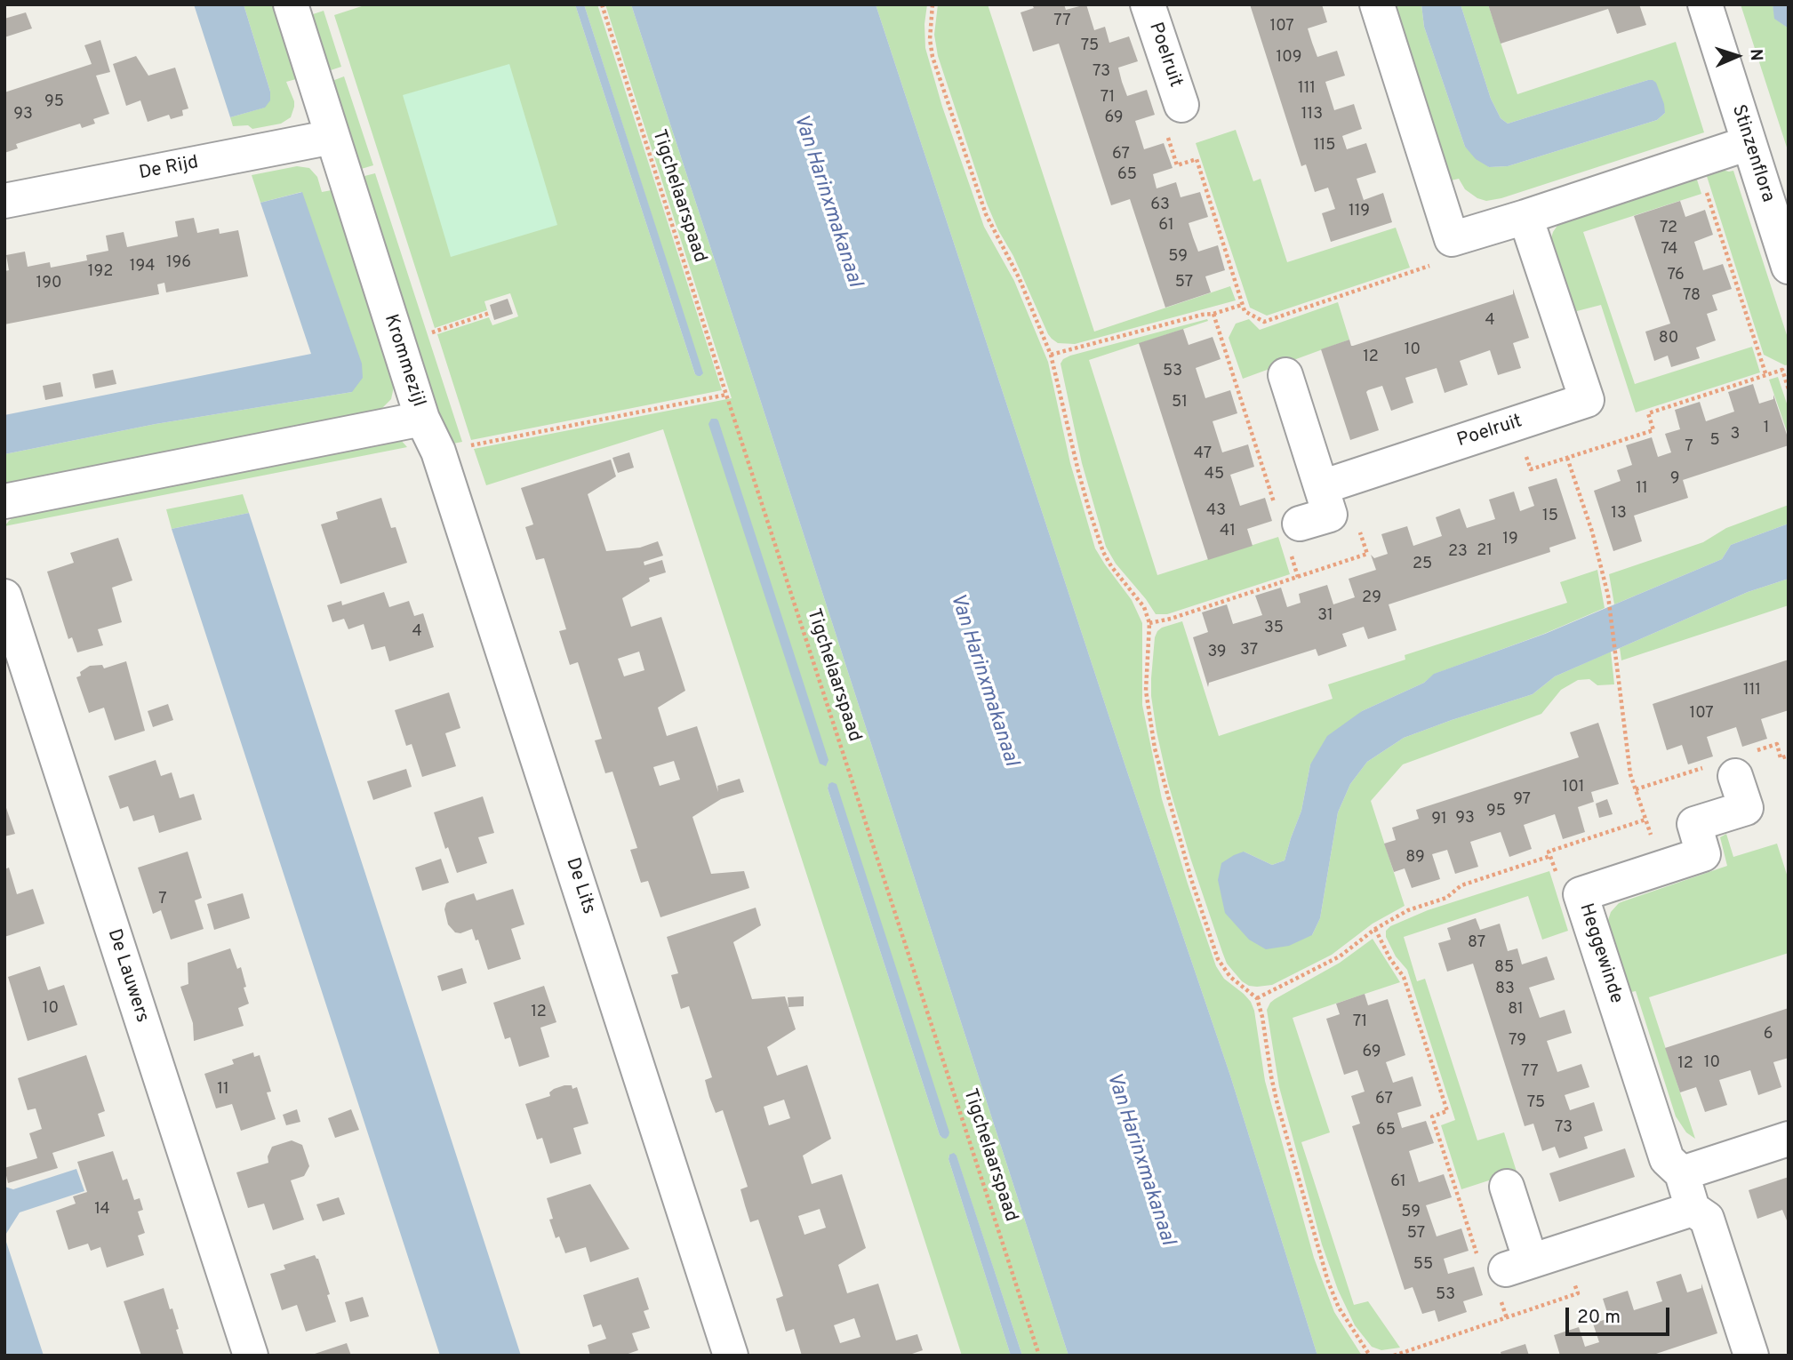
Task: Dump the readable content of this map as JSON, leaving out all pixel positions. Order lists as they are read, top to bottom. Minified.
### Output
{"streets":{"street":["Poelruit","Stinzenflora","De Rijd","Krommezijl","De Lits","Heggewinde","De Lauwers"],"path":["Tigchelaarspaad"]},"crossings":[["De Rijd","Krommezijl"],["Krommezijl","De Lits"]],"water":["Van Harinxmakanaal"],"house_numbers":["77","107","75","109","73","111","71","95","93","113","69","115","67","65","63","119","61","72","74","59","196","194","192","76","57","190","78","4","80","10","12","53","51","1","3","5","7","47","45","9","11","43","13","15","41","19","21","23","25","29","31","35","4","37","39","111","107","101","97","95","93","91","89","7","87","85","83","10","81","12","71","6","79","69","10","12","77","11","67","75","73","65","61","14","59","57","55","53"],"scale_bar":"20 m","north":"right"}
